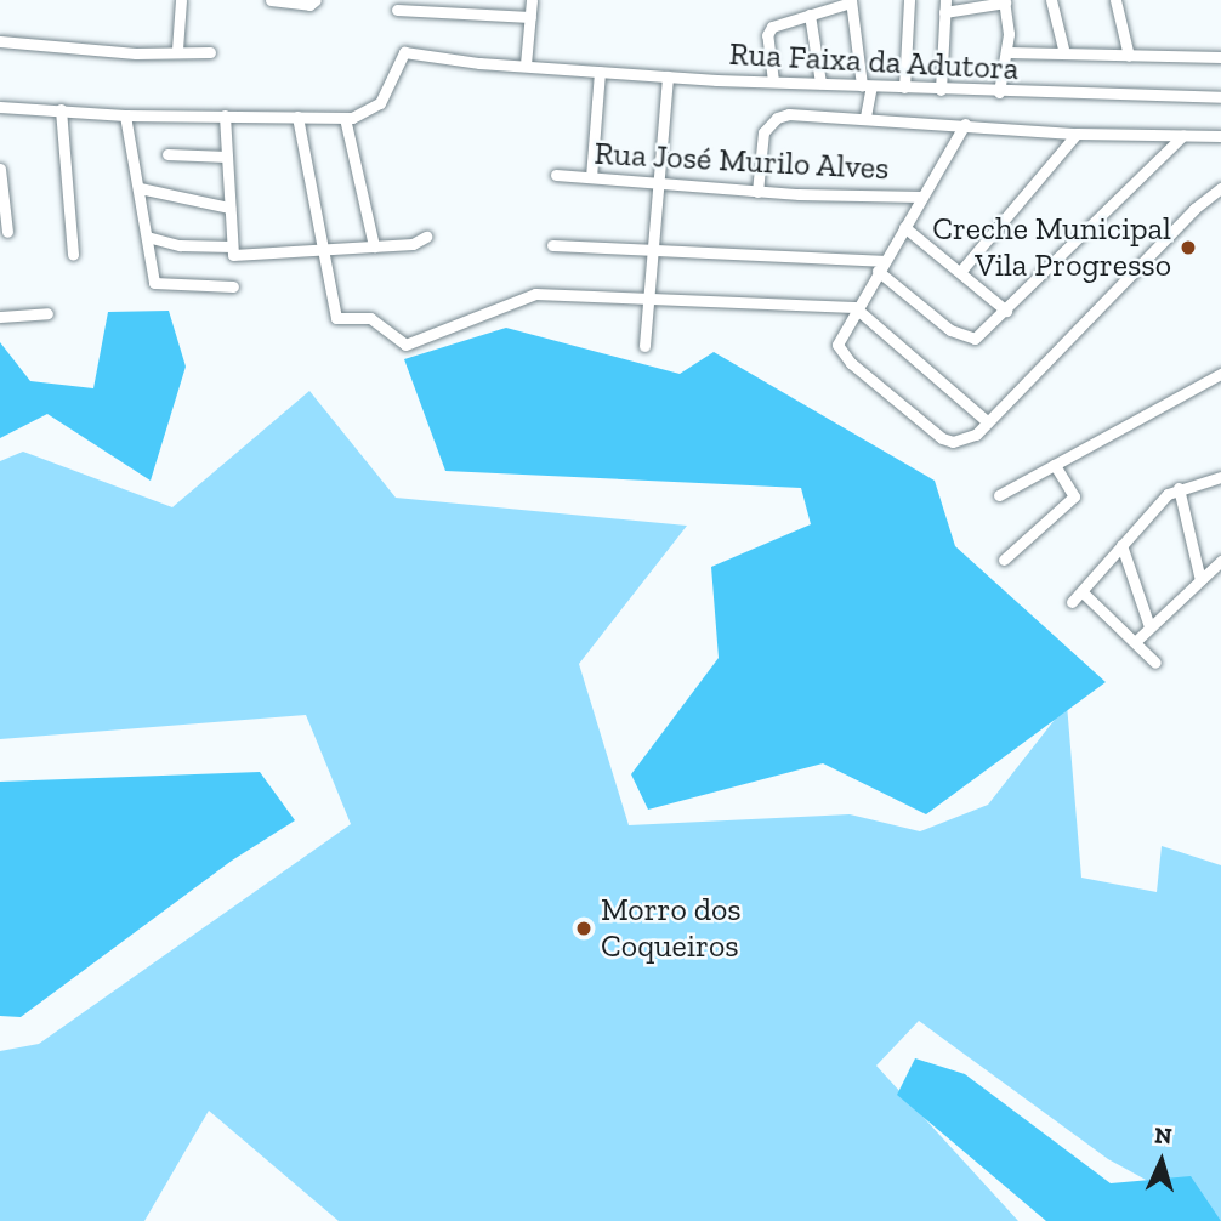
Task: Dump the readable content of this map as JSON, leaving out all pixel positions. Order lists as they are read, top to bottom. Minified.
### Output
{"streets":{"street":["Rua Faixa da Adutora","Rua José Murilo Alves"]},"crossings":[["Rua Faixa da Adutora","Rua José Murilo Alves"]],"places":["Creche Municipal Vila Progresso","Morro dos Coqueiros"],"north":"top"}
